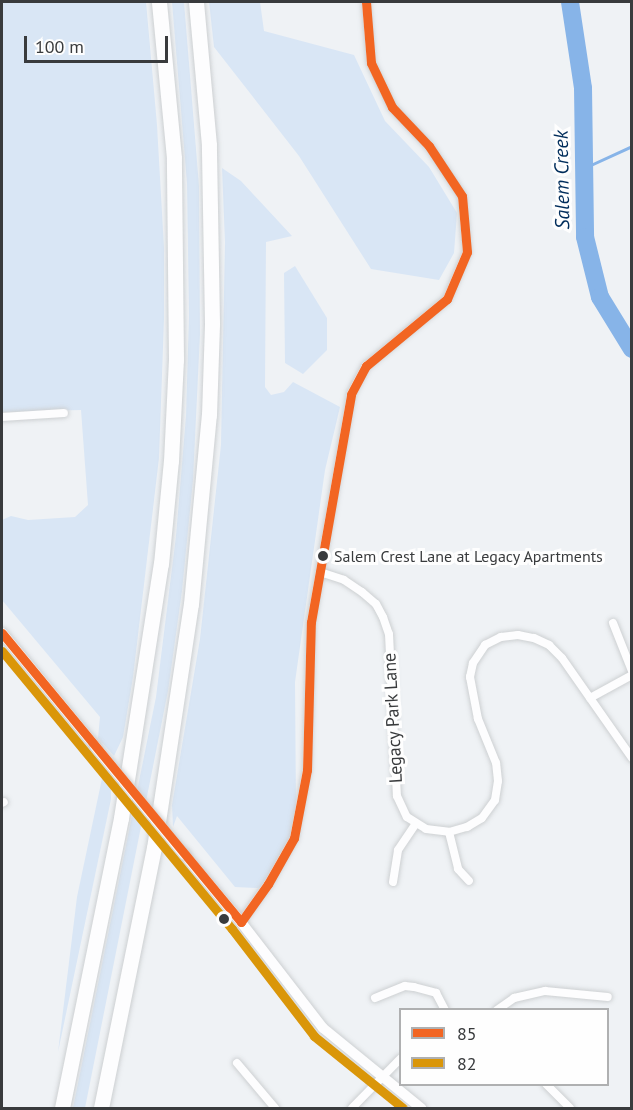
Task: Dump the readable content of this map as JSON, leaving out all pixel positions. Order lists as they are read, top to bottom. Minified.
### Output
{"streets":{"street":["Legacy Park Lane"]},"water":["Salem Creek"],"places":["Salem Crest Lane at Legacy Apartments"],"lines":["transit line 85","transit line 82"],"legend":["85","82"],"scale_bar":"100 m"}
